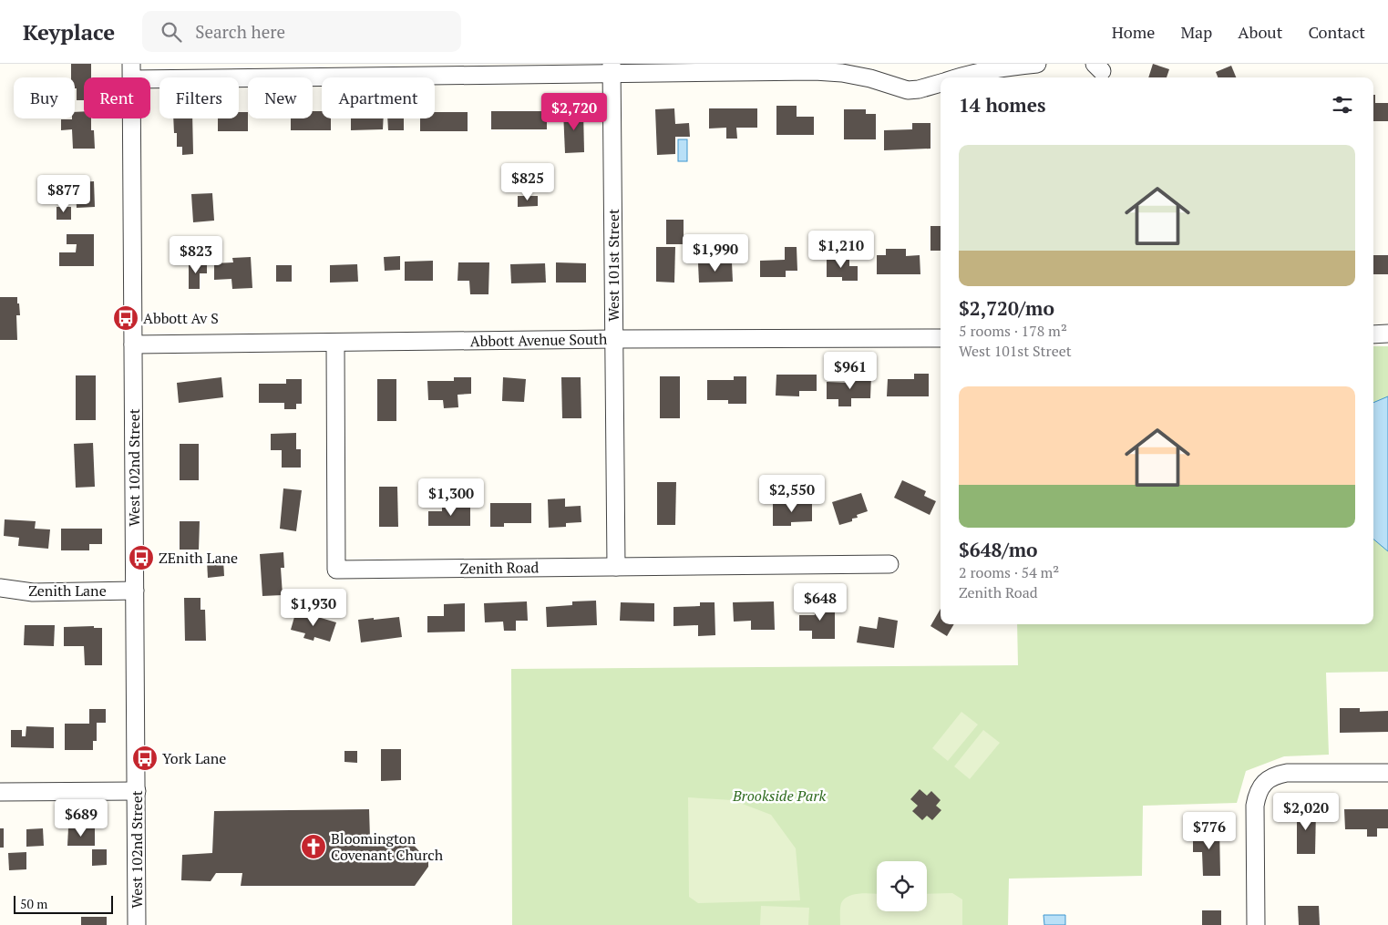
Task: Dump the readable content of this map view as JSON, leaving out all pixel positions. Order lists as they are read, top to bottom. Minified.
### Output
{"streets":{"street":["West 101st Street","Abbott Avenue South","West 102nd Street","Zenith Road","Zenith Lane"]},"crossings":[["West 101st Street","Abbott Avenue South"],["West 101st Street","Zenith Road"],["Abbott Avenue South","West 102nd Street"],["Abbott Avenue South","Zenith Road"],["West 102nd Street","Zenith Lane"]],"parks":["Brookside Park"],"places":{"bus stop":["Abbott Av S","ZEnith Lane","York Lane"],"church":["Bloomington Covenant Church"]},"scale_bar":"50 m","page":{"header":"Keyplace","search":"Search here","nav":["Home","Map","About","Contact"],"chip":["Buy","Rent","Filters","New","Apartment"],"heading":"14 homes","price":["$2,720","$825","$877","$1,210","$1,990","$823","$961","$2,550","$1,300","$648","$1,930","$2,020","$689","$776"],"list":[{"name":"$2,720/mo","note":"5 rooms · 178 m² · West 101st Street"},{"name":"$648/mo","note":"2 rooms · 54 m² · Zenith Road"}],"scale":"50 m"}}
